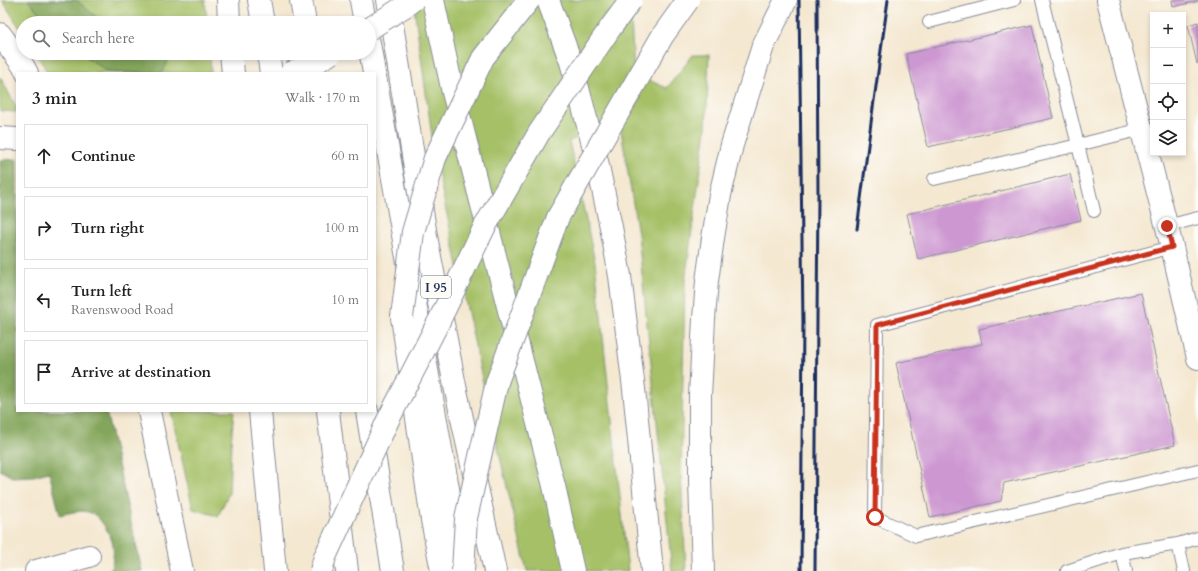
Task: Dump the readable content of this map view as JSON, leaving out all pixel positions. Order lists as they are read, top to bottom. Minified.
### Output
{"streets":{"main road":["I 95"]},"page":{"map_buttons":["+","−"],"search":"Search here","heading":["3 min","Walk · 170 m"],"list":[["Continue","60 m"],["Turn right","100 m"],["Turn left","Ravenswood Road","10 m"],"Arrive at destination"]}}
